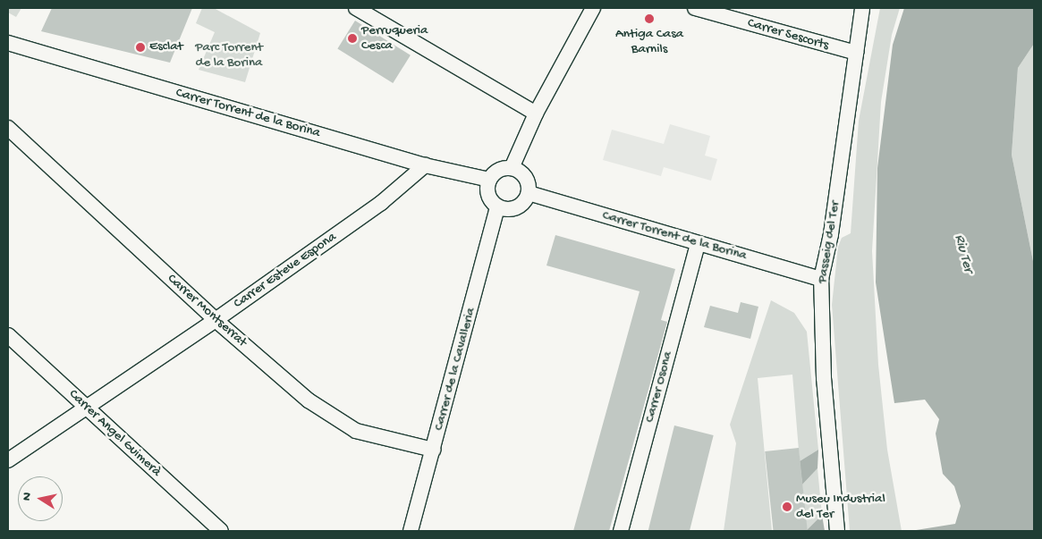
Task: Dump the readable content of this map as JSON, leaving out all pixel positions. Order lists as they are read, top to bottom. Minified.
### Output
{"streets":{"street":["Carrer Sescorts","Carrer Torrent de la Borina","Passeig del Ter","Carrer Esteve Espona","Carrer Montserrat","Carrer de la Cavalleria","Carrer Osona","Carrer Angel Guimerà"]},"crossings":[["Carrer Sescorts","Passeig del Ter"],["Carrer Torrent de la Borina","Passeig del Ter"],["Carrer Torrent de la Borina","Carrer Esteve Espona"],["Carrer Torrent de la Borina","Carrer de la Cavalleria"],["Carrer Torrent de la Borina","Carrer Osona"],["Carrer Esteve Espona","Carrer Montserrat"],["Carrer Esteve Espona","Carrer Angel Guimerà"],["Carrer Montserrat","Carrer de la Cavalleria"]],"water":["Riu Ter"],"parks":["Parc Torrent de la Borina"],"places":["Antiga Casa Barnils","Perruqueria Cesca","Esclat","Museu Industrial del Ter"],"north":"left"}
